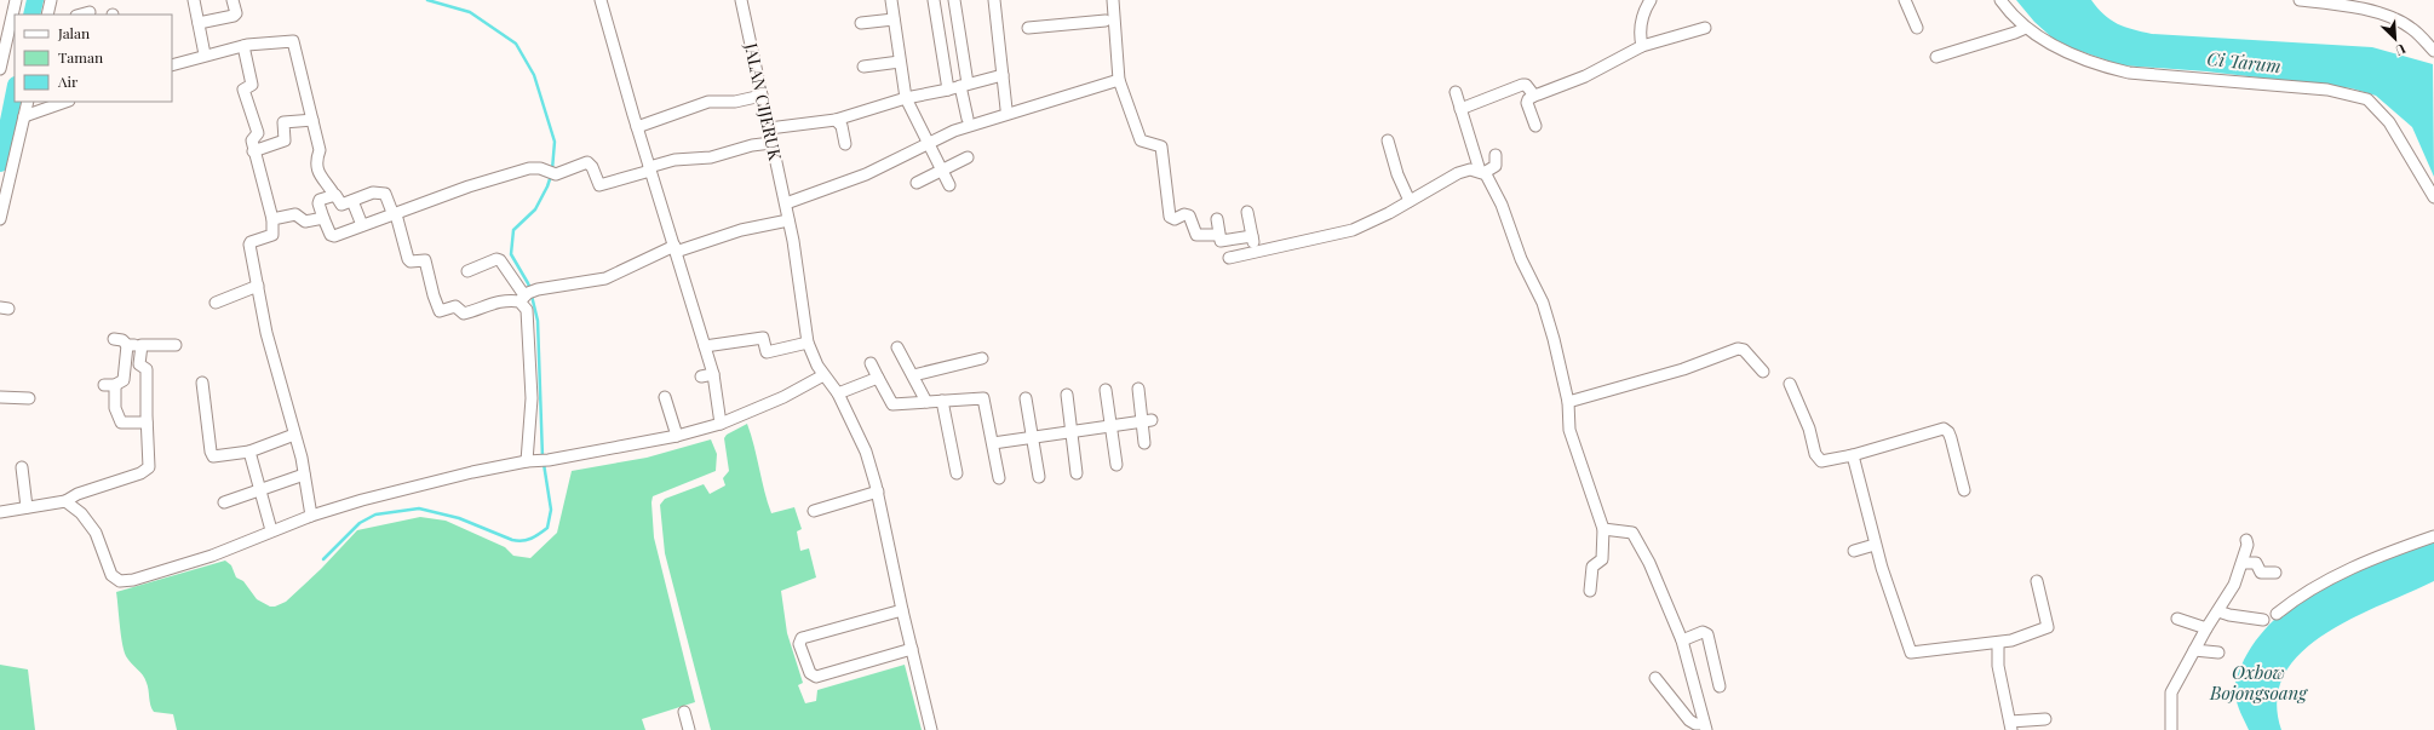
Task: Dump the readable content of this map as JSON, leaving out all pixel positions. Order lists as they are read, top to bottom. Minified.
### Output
{"streets":{"street":["JALAN CIJERUK"]},"water":["Ci Tarum","Oxbow Bojongsoang"],"legend":["Jalan","Taman","Air"],"north":"bottom right"}
